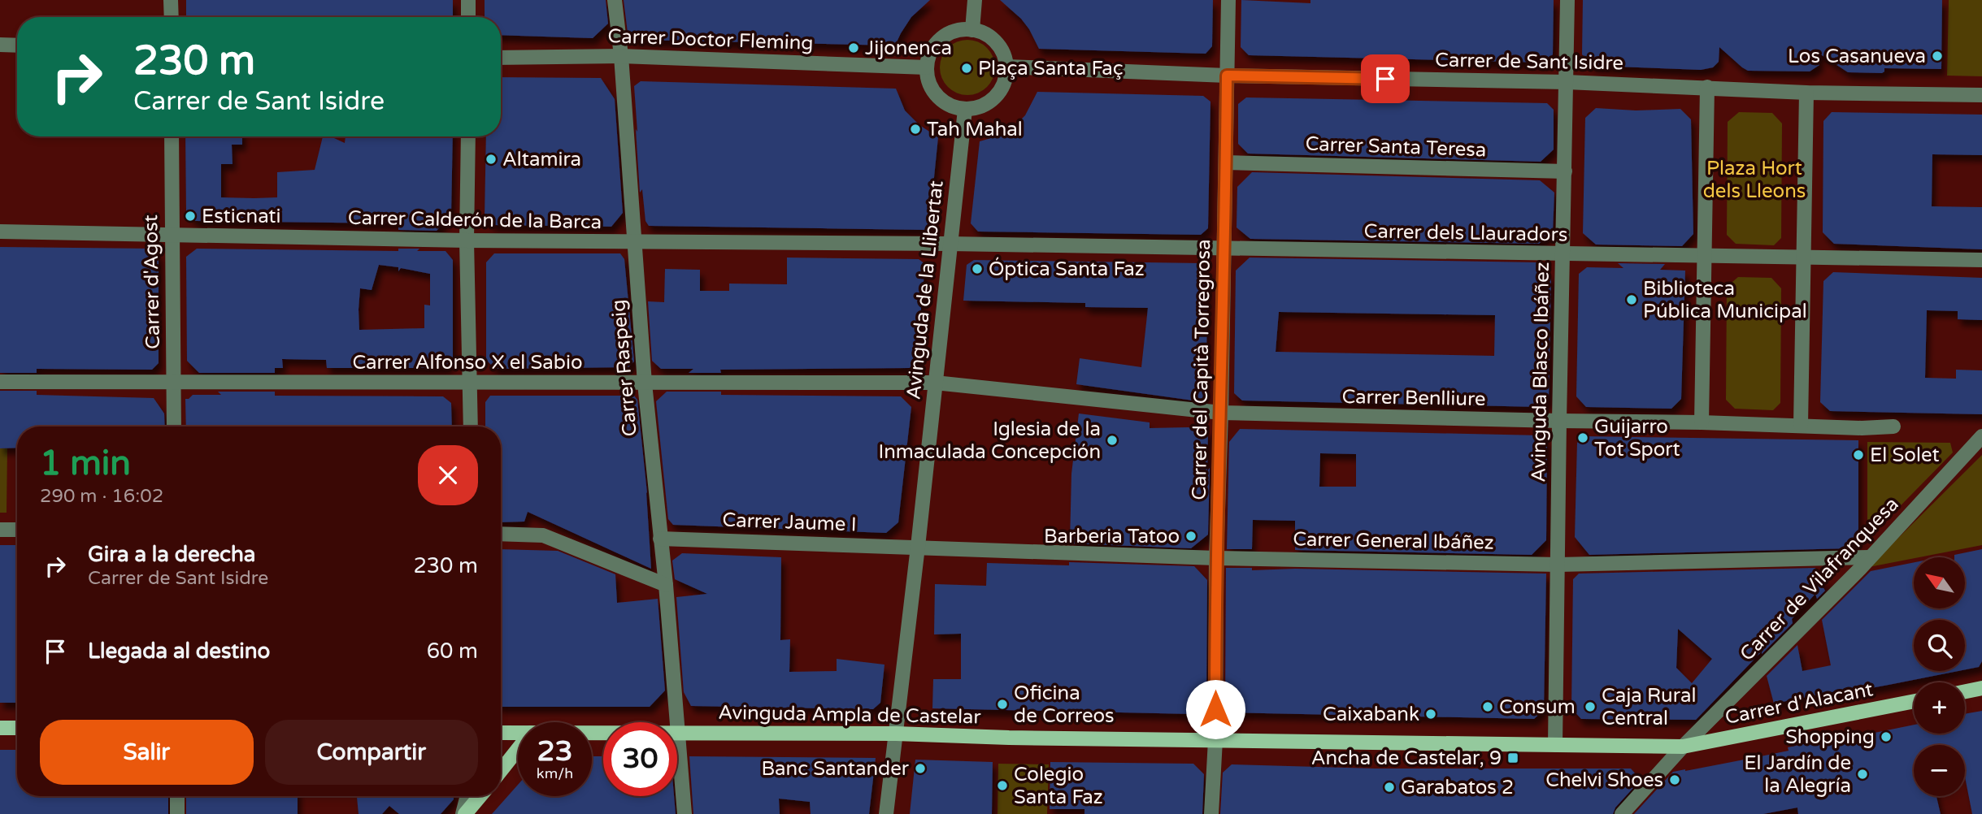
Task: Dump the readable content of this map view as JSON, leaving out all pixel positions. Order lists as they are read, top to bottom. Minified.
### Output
{"streets":{"main road":["Carrer d'Alacant","Avinguda Ampla de Castelar"],"street":["Carrer Doctor Fleming","Carrer de Sant Isidre","Carrer Santa Teresa","Carrer Calderón de la Barca","Carrer dels Llauradors","Carrer d'Agost","Avinguda de la Llibertat","Carrer Alfonso X el Sabio","Carrer Raspeig","Carrer del Capità Torregrosa","Avinguda Blasco Ibáñez","Carrer Benlliure","Carrer Jaume I","Carrer General Ibáñez","Carrer de Vilafranquesa"]},"crossings":[["Carrer Doctor Fleming","Carrer de Sant Isidre"],["Carrer Doctor Fleming","Avinguda de la Llibertat"],["Carrer Doctor Fleming","Carrer Raspeig"],["Carrer de Sant Isidre","Avinguda de la Llibertat"],["Carrer de Sant Isidre","Carrer del Capità Torregrosa"],["Carrer de Sant Isidre","Avinguda Blasco Ibáñez"],["Carrer Santa Teresa","Carrer del Capità Torregrosa"],["Carrer Santa Teresa","Avinguda Blasco Ibáñez"],["Carrer Calderón de la Barca","Carrer dels Llauradors"],["Carrer Calderón de la Barca","Carrer d'Agost"],["Carrer Calderón de la Barca","Avinguda de la Llibertat"],["Carrer Calderón de la Barca","Carrer Raspeig"],["Carrer dels Llauradors","Avinguda de la Llibertat"],["Carrer dels Llauradors","Carrer del Capità Torregrosa"],["Carrer dels Llauradors","Avinguda Blasco Ibáñez"],["Carrer d'Agost","Carrer Alfonso X el Sabio"],["Avinguda de la Llibertat","Carrer Alfonso X el Sabio"],["Avinguda de la Llibertat","Carrer Benlliure"],["Avinguda de la Llibertat","Carrer Jaume I"],["Avinguda de la Llibertat","Carrer General Ibáñez"],["Avinguda de la Llibertat","Avinguda Ampla de Castelar"],["Carrer Alfonso X el Sabio","Carrer Raspeig"],["Carrer Alfonso X el Sabio","Carrer Benlliure"],["Carrer Raspeig","Carrer Jaume I"],["Carrer Raspeig","Avinguda Ampla de Castelar"],["Carrer del Capità Torregrosa","Carrer Benlliure"],["Carrer del Capità Torregrosa","Carrer General Ibáñez"],["Carrer del Capità Torregrosa","Avinguda Ampla de Castelar"],["Avinguda Blasco Ibáñez","Carrer Benlliure"],["Avinguda Blasco Ibáñez","Carrer General Ibáñez"],["Avinguda Blasco Ibáñez","Avinguda Ampla de Castelar"],["Carrer Jaume I","Carrer General Ibáñez"],["Carrer General Ibáñez","Carrer de Vilafranquesa"],["Carrer de Vilafranquesa","Carrer d'Alacant"],["Carrer de Vilafranquesa","Avinguda Ampla de Castelar"],["Carrer d'Alacant","Avinguda Ampla de Castelar"]],"parks":["Plaza Hort dels Lleons"],"places":{"other":["Jijonenca","Los Casanueva","Plaça Santa Faç","Tah Mahal","Altamira","Esticnati","Óptica Santa Faz","Biblioteca Pública Municipal","Guijarro Tot Sport","Iglesia de la Inmaculada Concepción","El Solet","Barberia Tatoo","Oficina de Correos","Consum","Caja Rural Central","Caixabank","Shopping","Banc Santander","El Jardín de la Alegría","Chelvi Shoes","Colegio Santa Faz","Garabatos 2"],"transit":["Ancha de Castelar, 9"]},"north":"top left","page":{"turn":["230 m","Carrer de Sant Isidre"],"heading":["1 min","290 m · 16:02"],"list":[{"name":"Gira a la derecha","note":"Carrer de Sant Isidre","value":"230 m"},{"name":"Llegada al destino","value":"60 m"}],"map_buttons":["+","−"],"buttons":["Salir","Compartir"],"speed":"23 km/h","limit":"30"}}
